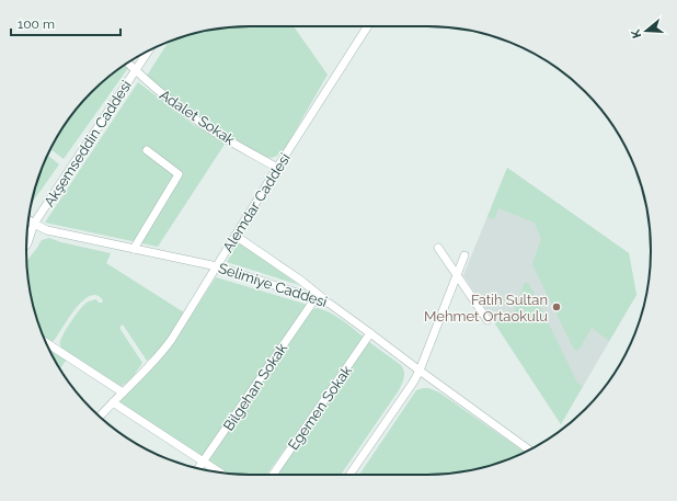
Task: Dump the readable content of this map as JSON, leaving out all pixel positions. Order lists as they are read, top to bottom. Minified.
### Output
{"streets":{"street":["Adalet Sokak","Akşemseddin Caddesi","Alemdar Caddesi","Selimiye Caddesi","Bilgehan Sokak","Egemen Sokak"]},"crossings":[["Adalet Sokak","Akşemseddin Caddesi"],["Adalet Sokak","Alemdar Caddesi"],["Akşemseddin Caddesi","Selimiye Caddesi"],["Alemdar Caddesi","Selimiye Caddesi"],["Selimiye Caddesi","Bilgehan Sokak"],["Selimiye Caddesi","Egemen Sokak"]],"places":["Fatih Sultan Mehmet Ortaokulu"],"scale_bar":"100 m","north":"left"}
